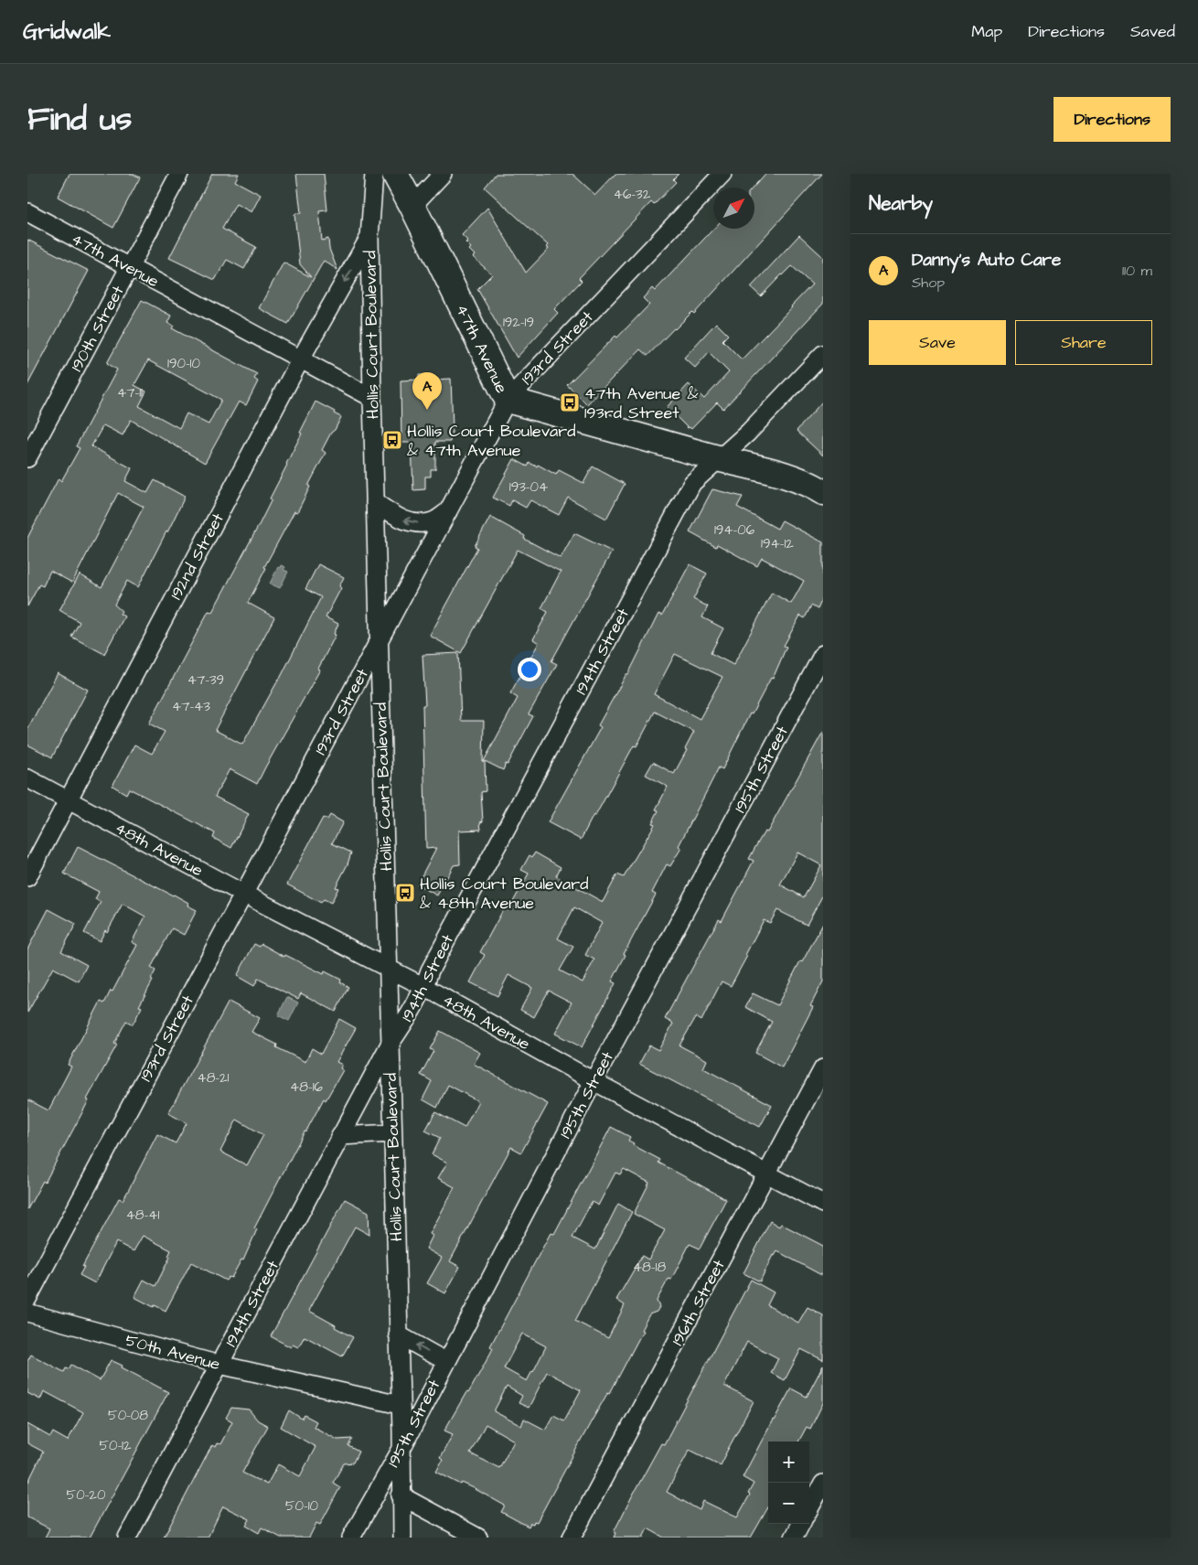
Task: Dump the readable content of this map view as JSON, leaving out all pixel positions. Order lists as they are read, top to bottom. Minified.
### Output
{"streets":{"street":["47th Avenue","190th Street","Hollis Court Boulevard","193rd Street","192nd Street","194th Street","195th Street","48th Avenue","196th Street","50th Avenue"]},"crossings":[["47th Avenue","190th Street"],["47th Avenue","Hollis Court Boulevard"],["47th Avenue","193rd Street"],["47th Avenue","192nd Street"],["47th Avenue","194th Street"],["Hollis Court Boulevard","193rd Street"],["Hollis Court Boulevard","192nd Street"],["Hollis Court Boulevard","194th Street"],["Hollis Court Boulevard","195th Street"],["Hollis Court Boulevard","48th Avenue"],["Hollis Court Boulevard","50th Avenue"],["193rd Street","48th Avenue"],["192nd Street","48th Avenue"],["194th Street","48th Avenue"],["194th Street","50th Avenue"],["195th Street","48th Avenue"],["48th Avenue","196th Street"]],"places":{"bus stop":["47th Avenue & 193rd Street","Hollis Court Boulevard & 47th Avenue","Hollis Court Boulevard & 48th Avenue"]},"house_numbers":["46-32","192-19","190-10","47-11","193-04","194-06","194-12","47-39","47-43","48-21","48-16","48-41","48-18","50-08","50-12","50-20","50-10"],"north":"top right","page":{"header":"Gridwalk","nav":["Map","Directions","Saved"],"title":"Find us","buttons":["Directions",["Save","Share"]],"heading":"Nearby","list":[{"mark":"A","name":"Danny’s Auto Care","note":"Shop","value":"110 m"}],"pins":"A","map_buttons":["+","−"]}}
